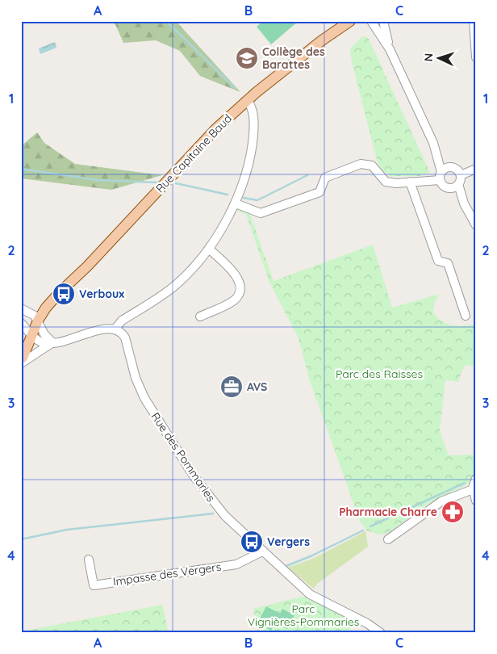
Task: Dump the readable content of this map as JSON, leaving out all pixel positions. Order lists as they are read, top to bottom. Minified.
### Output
{"streets":{"main road":["Rue Capitaine Baud"],"street":["Rue des Pommaries","Impasse des Vergers"]},"crossings":[["Rue des Pommaries","Impasse des Vergers"]],"parks":["Parc des Raisses","Parc Vignières-Pommaries"],"places":{"school or university":["Collège des Barattes"],"bus stop":["Verboux","Vergers"],"office":["AVS"],"pharmacy":["Pharmacie Charre"]},"north":"left","grid":{"columns":["A","B","C"],"rows":["1","2","3","4"]}}
